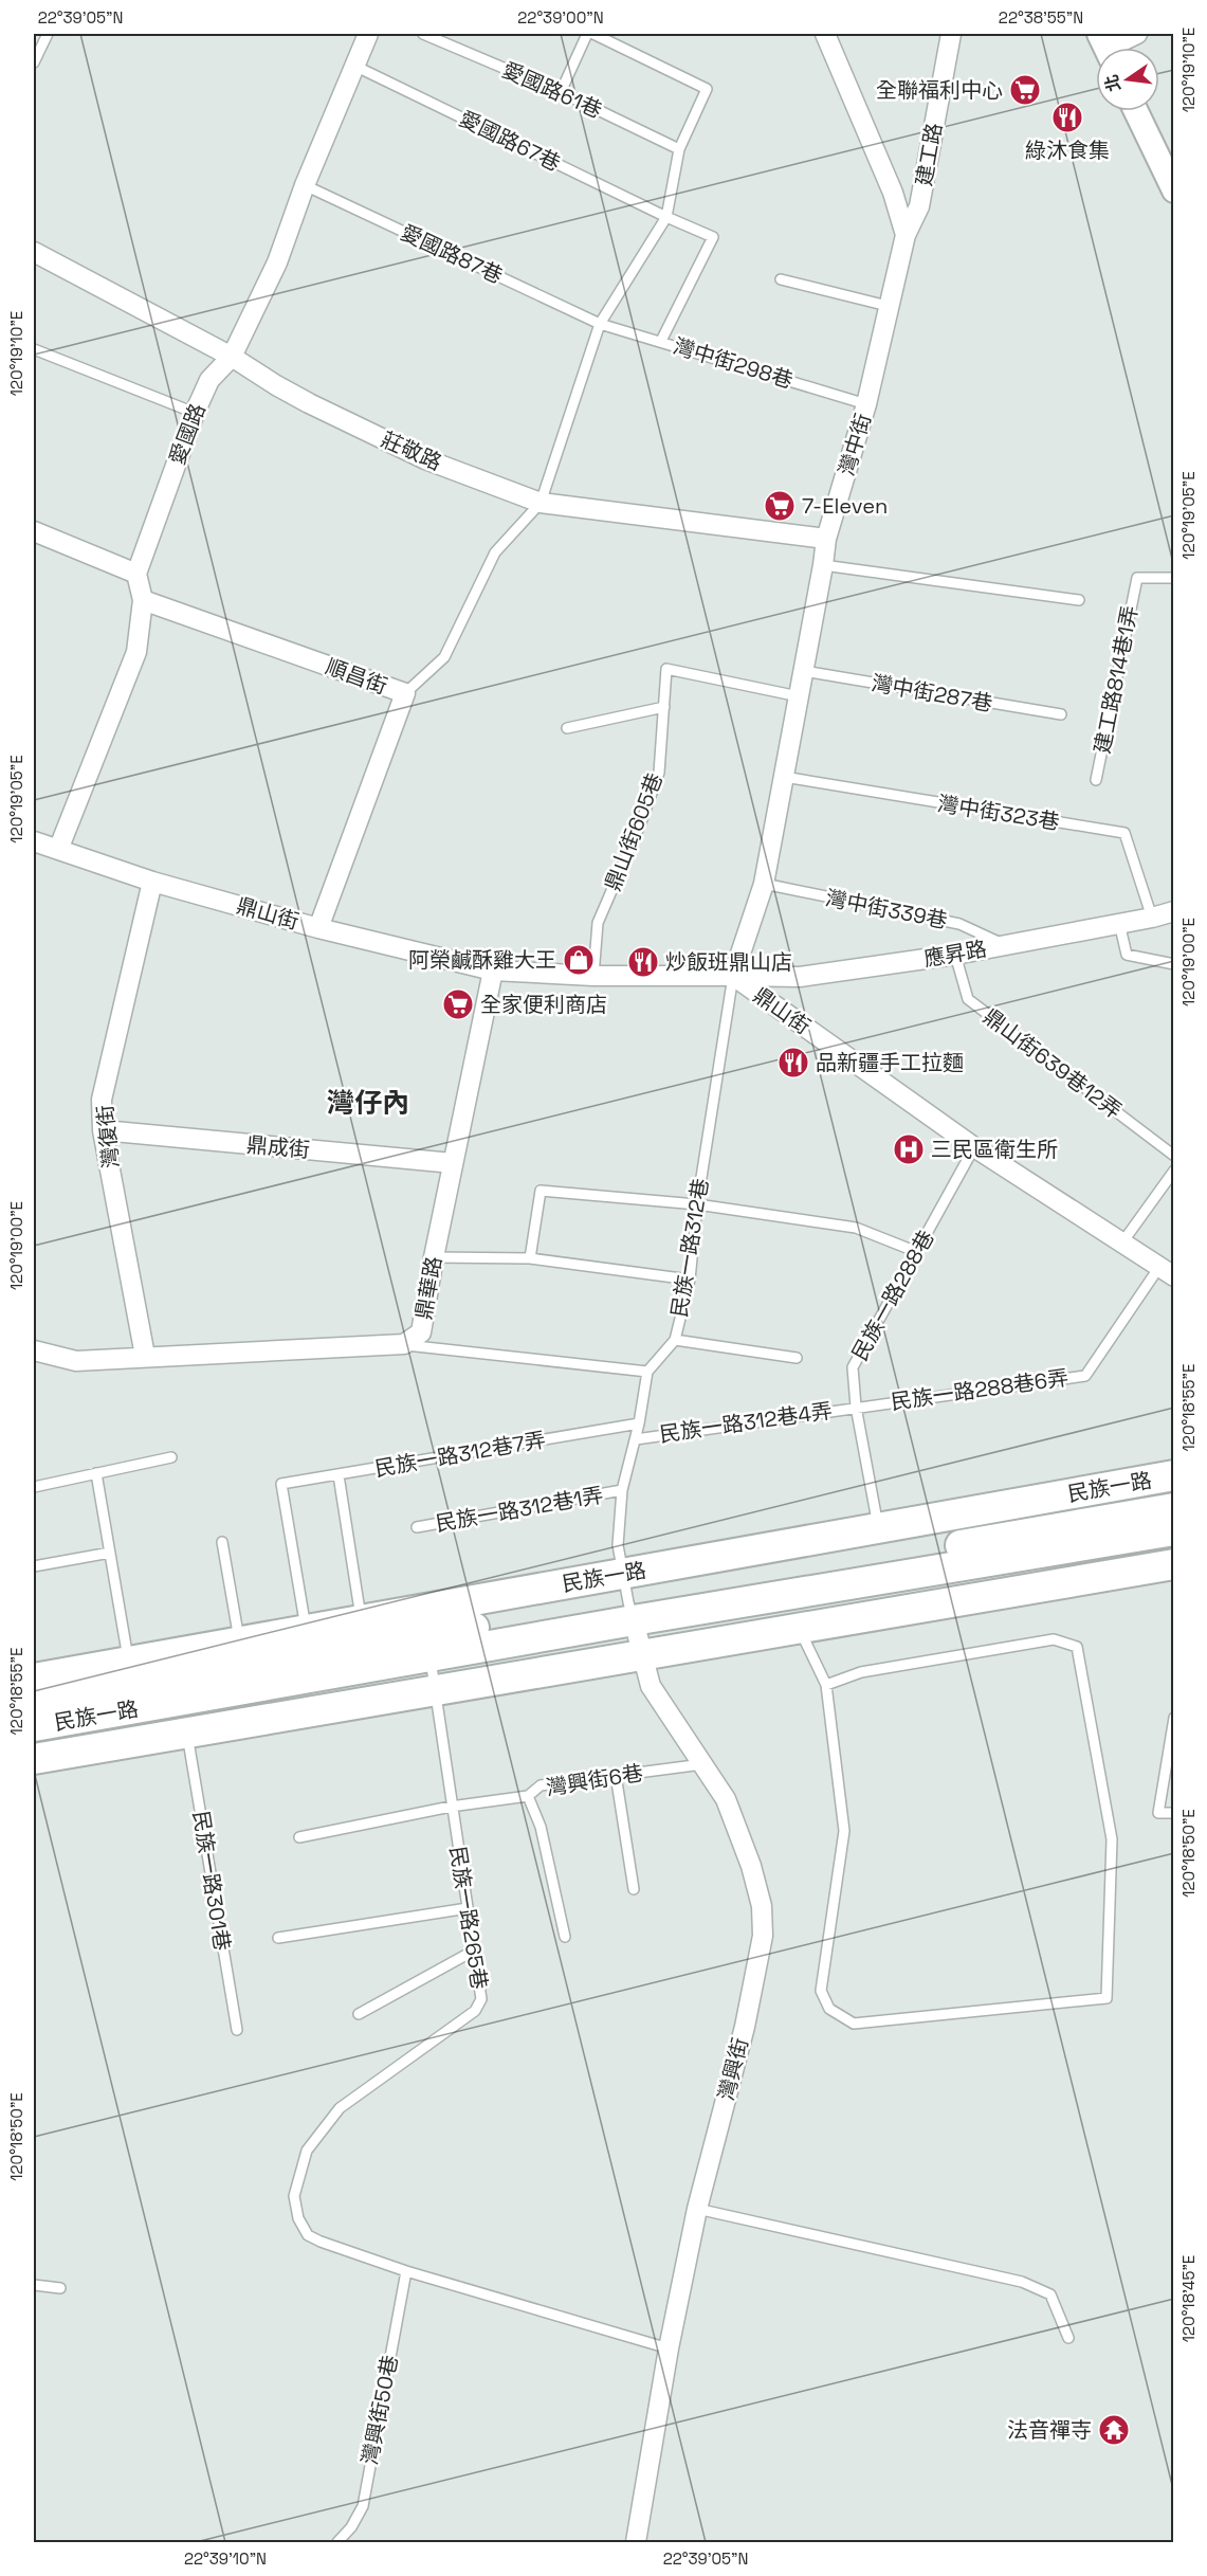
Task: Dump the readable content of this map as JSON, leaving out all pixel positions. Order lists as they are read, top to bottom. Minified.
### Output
{"streets":{"main road":["民族一路"],"street":["建工路","愛國路","灣中街","莊敬路","順昌街","鼎山街","應昇路","灣復街","鼎成街","鼎華路","灣興街"],"lane":["愛國路61巷","愛國路67巷","愛國路87巷","灣中街298巷","建工路814巷1弄","灣中街287巷","灣中街323巷","鼎山街605巷","灣中街339巷","鼎山街639巷12弄","民族一路312巷","民族一路288巷","民族一路288巷6弄","民族一路312巷4弄","民族一路312巷7弄","民族一路312巷1弄","灣興街6巷","民族一路301巷","民族一路265巷","灣興街50巷"]},"crossings":[["愛國路67巷","灣中街298巷"],["愛國路67巷","愛國路"],["建工路","灣中街"],["愛國路87巷","灣中街298巷"],["愛國路87巷","愛國路"],["灣中街298巷","灣中街"],["愛國路","莊敬路"],["灣中街","莊敬路"],["灣中街","灣中街287巷"],["灣中街","灣中街323巷"],["灣中街","鼎山街605巷"],["灣中街","灣中街339巷"],["灣中街","鼎山街"],["灣中街","應昇路"],["灣中街","民族一路312巷"],["順昌街","鼎山街"],["灣中街323巷","應昇路"],["鼎山街605巷","鼎山街"],["灣中街339巷","應昇路"],["鼎山街","應昇路"],["鼎山街","灣復街"],["鼎山街","民族一路312巷"],["鼎山街","鼎華路"],["鼎山街","民族一路288巷"],["鼎山街","民族一路288巷6弄"],["應昇路","鼎山街639巷12弄"],["應昇路","民族一路312巷"],["灣復街","鼎成街"],["灣復街","鼎華路"],["鼎成街","鼎華路"],["民族一路288巷","民族一路288巷6弄"],["民族一路288巷","民族一路312巷4弄"],["民族一路288巷","民族一路"],["民族一路288巷6弄","民族一路312巷4弄"],["民族一路312巷7弄","民族一路"],["民族一路","民族一路301巷"],["民族一路","民族一路265巷"],["民族一路","灣興街"],["灣興街6巷","民族一路265巷"],["灣興街6巷","灣興街"],["民族一路265巷","灣興街50巷"]],"districts":["灣仔內"],"places":{"supermarket":["全聯福利中心","7-Eleven","全家便利商店"],"restaurant":["綠沐食集","炒飯班鼎山店","品新疆手工拉麵"],"shop":["阿榮鹹酥雞大王"],"hospital":["三民區衛生所"],"temple":["法音禪寺"]},"north":"left","coordinates":["22°39'05\"N","22°39'00\"N","22°38'55\"N","120°19'10\"E","120°19'05\"E","120°19'00\"E","120°18'55\"E","120°18'50\"E","120°18'45\"E","22°39'10\"N"]}
